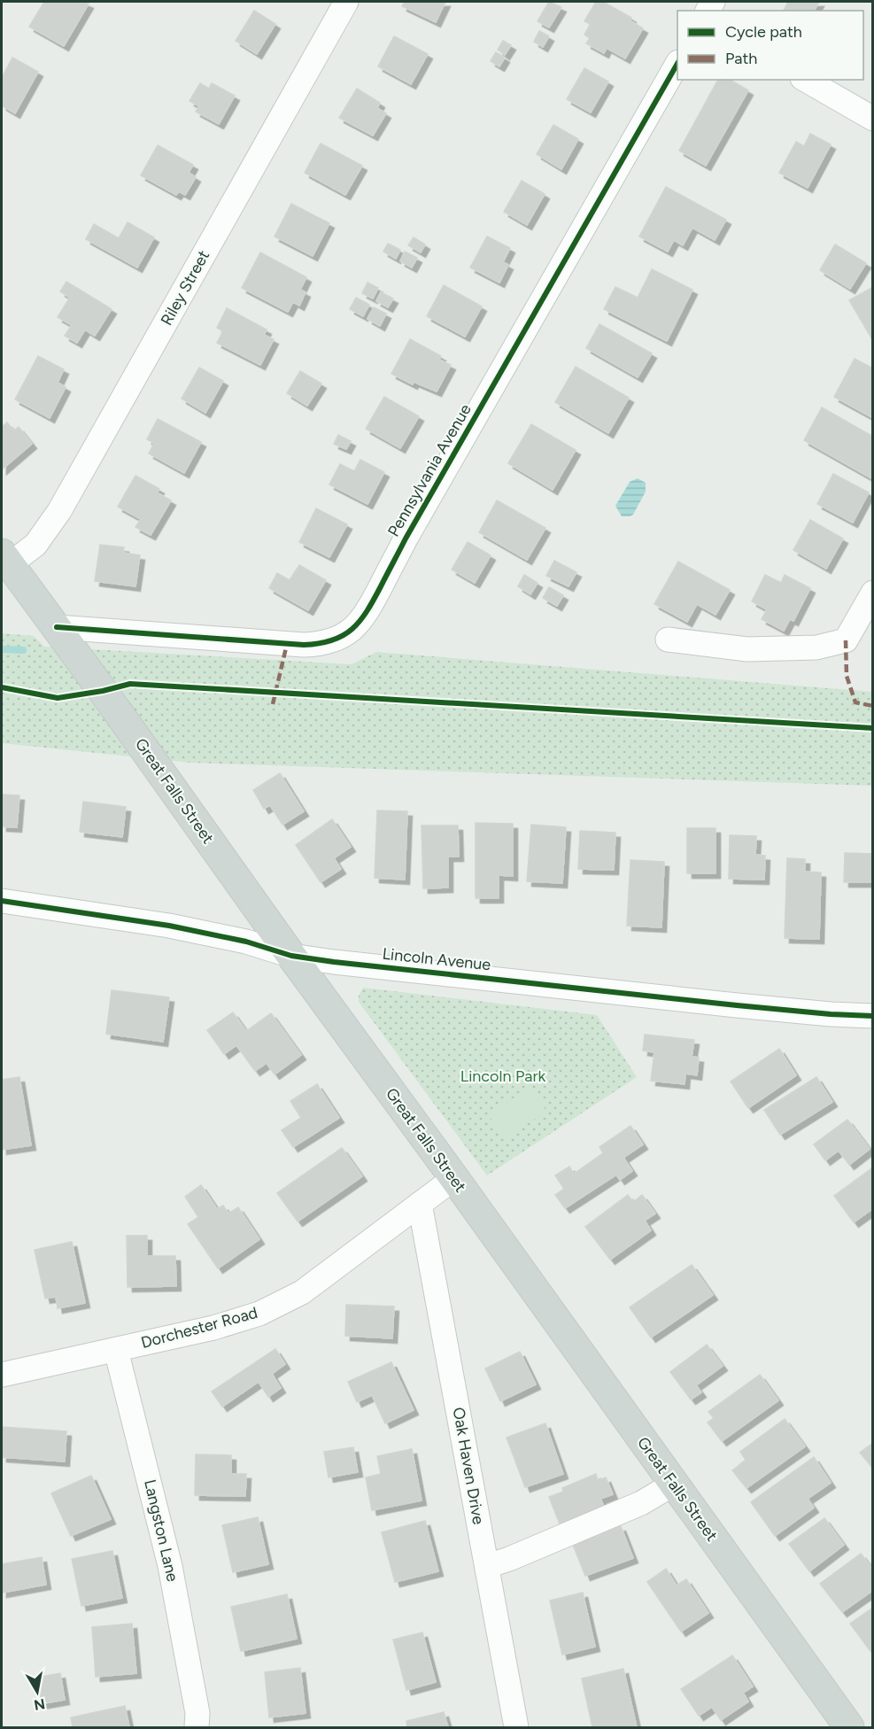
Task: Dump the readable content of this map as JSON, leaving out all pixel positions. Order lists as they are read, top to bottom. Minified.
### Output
{"streets":{"main road":["Great Falls Street"],"street":["Riley Street","Pennsylvania Avenue","Lincoln Avenue","Dorchester Road","Oak Haven Drive","Langston Lane"]},"crossings":[["Riley Street","Great Falls Street"],["Pennsylvania Avenue","Great Falls Street"],["Great Falls Street","Lincoln Avenue"],["Great Falls Street","Dorchester Road"],["Dorchester Road","Oak Haven Drive"],["Dorchester Road","Langston Lane"]],"parks":["Lincoln Park"],"legend":["Cycle path","Path"],"north":"bottom"}
